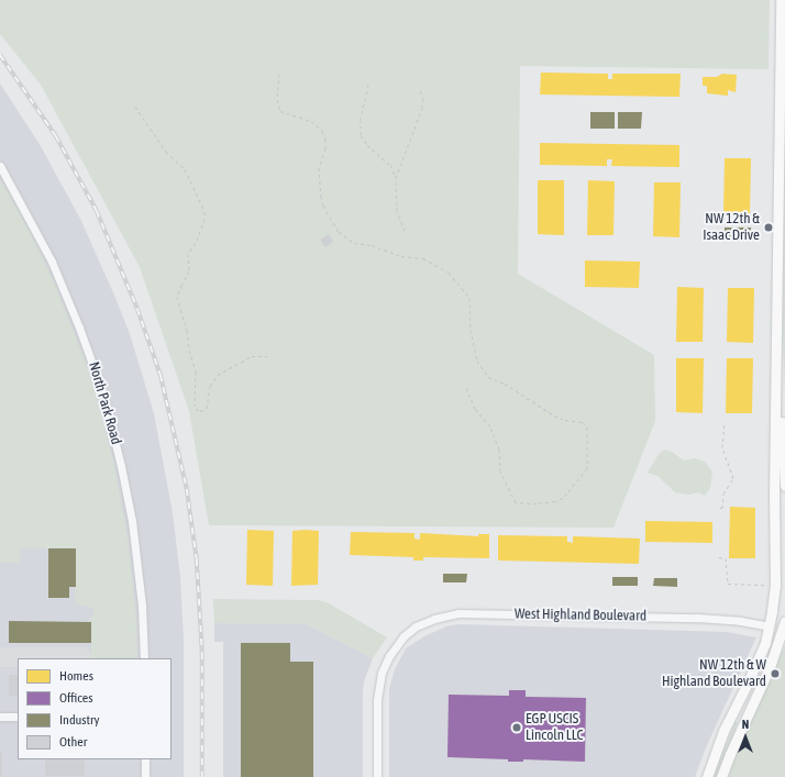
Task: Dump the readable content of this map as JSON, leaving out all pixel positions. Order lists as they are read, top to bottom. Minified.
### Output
{"streets":{"main road":["West Highland Boulevard"],"street":["North Park Road"]},"places":["NW 12th & Isaac Drive","NW 12th & W Highland Boulevard","EGP USCIS Lincoln LLC"],"legend":["Homes","Offices","Industry","Other"],"north":"top"}
